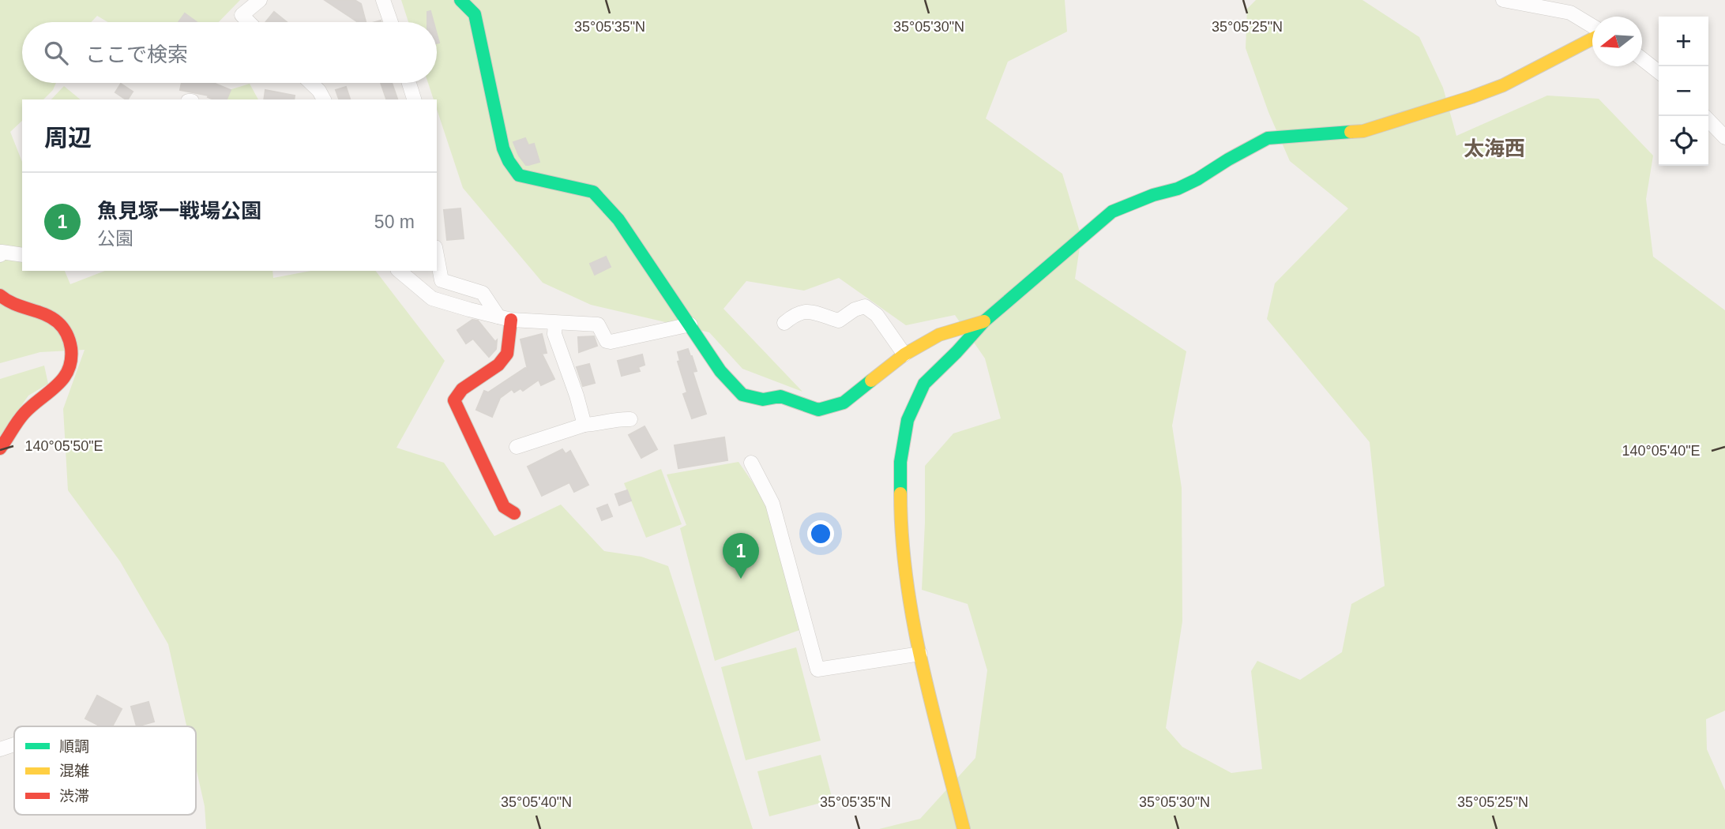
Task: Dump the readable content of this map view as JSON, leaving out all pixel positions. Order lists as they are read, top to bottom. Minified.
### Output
{"districts":["太海西"],"legend":["順調","混雑","渋滞"],"north":"left","page":{"map_buttons":["+","−"],"search":"ここで検索","heading":"周辺","list":[{"mark":"1","name":"魚見塚一戦場公園","note":"公園","value":"50 m"}],"pins":"1"},"coordinates":["35°05'35\"N","35°05'30\"N","35°05'25\"N","140°05'50\"E","140°05'40\"E","35°05'40\"N"]}
